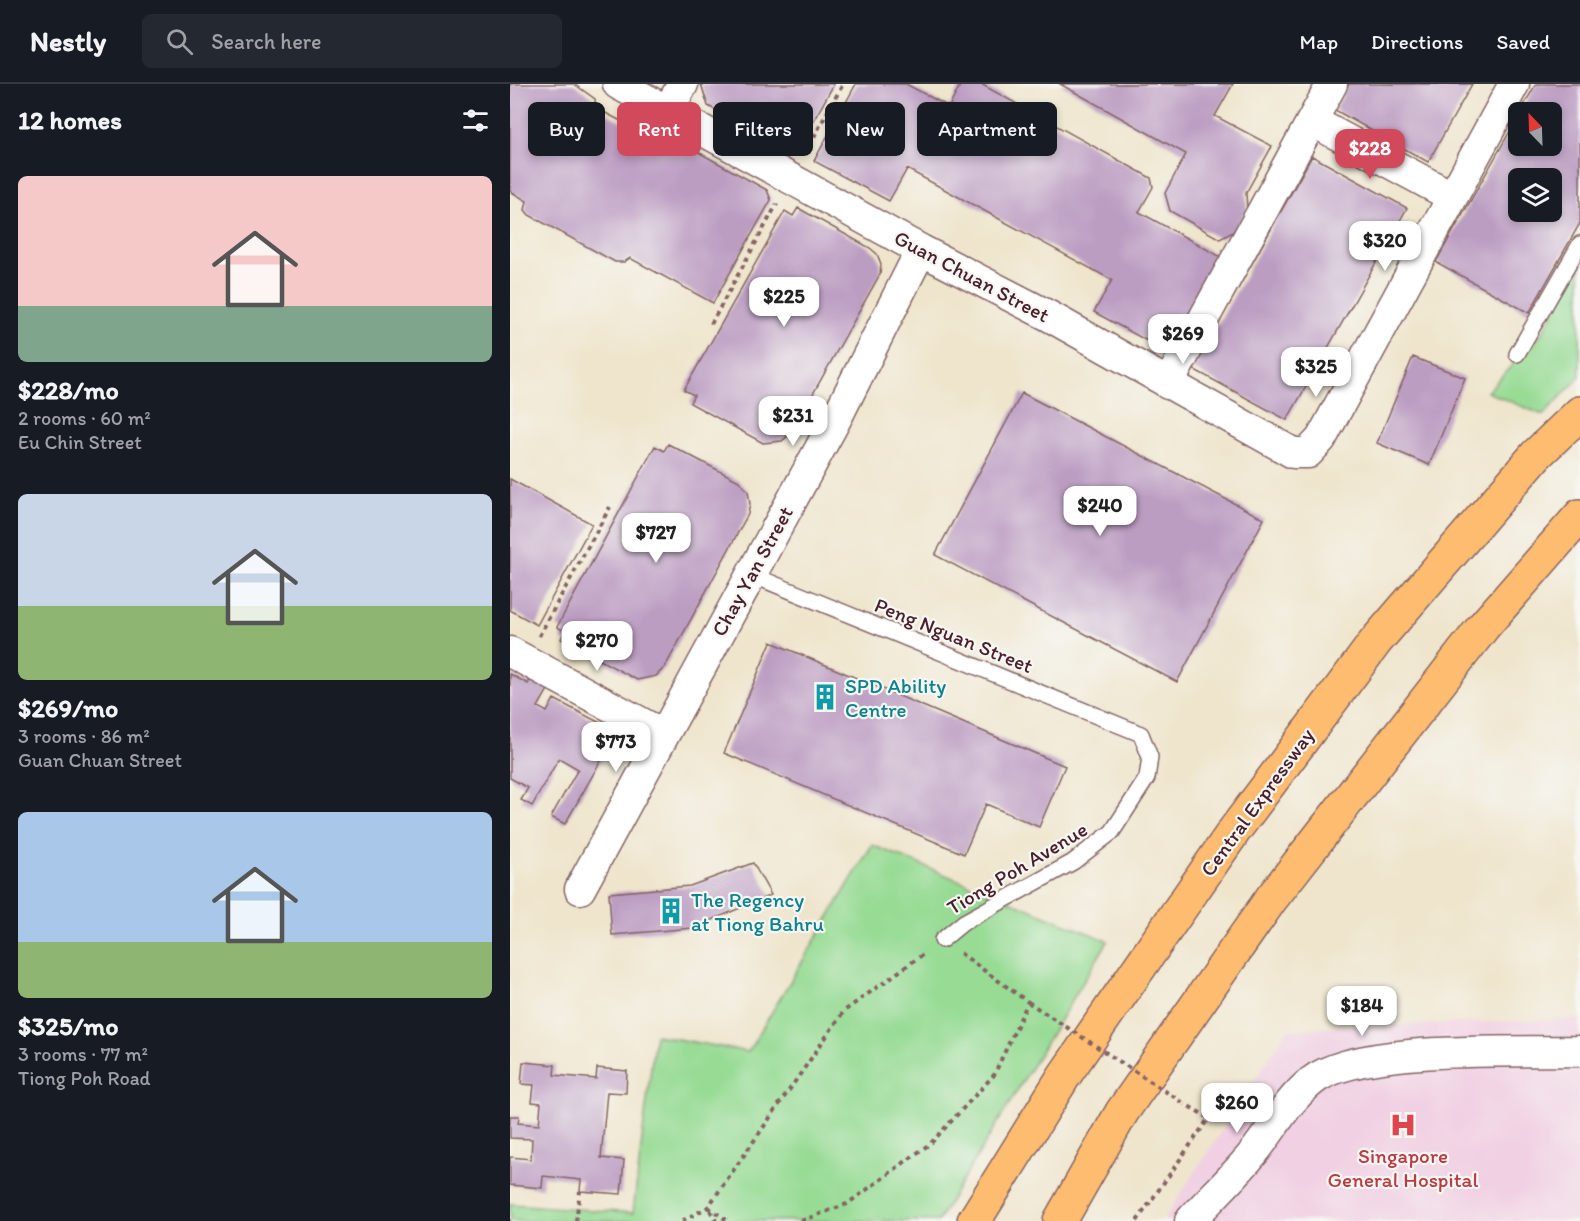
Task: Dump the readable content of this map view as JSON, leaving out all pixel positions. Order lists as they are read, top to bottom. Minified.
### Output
{"streets":{"highway":["Central Expressway"],"street":["Guan Chuan Street","Chay Yan Street"],"lane":["Peng Nguan Street","Tiong Poh Avenue"]},"crossings":[["Guan Chuan Street","Chay Yan Street"],["Chay Yan Street","Peng Nguan Street"],["Peng Nguan Street","Tiong Poh Avenue"]],"places":{"building":["SPD Ability Centre","The Regency at Tiong Bahru"],"hospital":["Singapore General Hospital"]},"north":"top left","page":{"header":"Nestly","search":"Search here","nav":["Map","Directions","Saved"],"heading":"12 homes","chip":["Buy","Rent","Filters","New","Apartment"],"price":["$228","$320","$225","$269","$325","$231","$240","$727","$270","$773","$184","$260"],"list":[{"name":"$228/mo","note":"2 rooms · 60 m² · Eu Chin Street"},{"name":"$269/mo","note":"3 rooms · 86 m² · Guan Chuan Street"},{"name":"$325/mo","note":"3 rooms · 77 m² · Tiong Poh Road"}]}}
